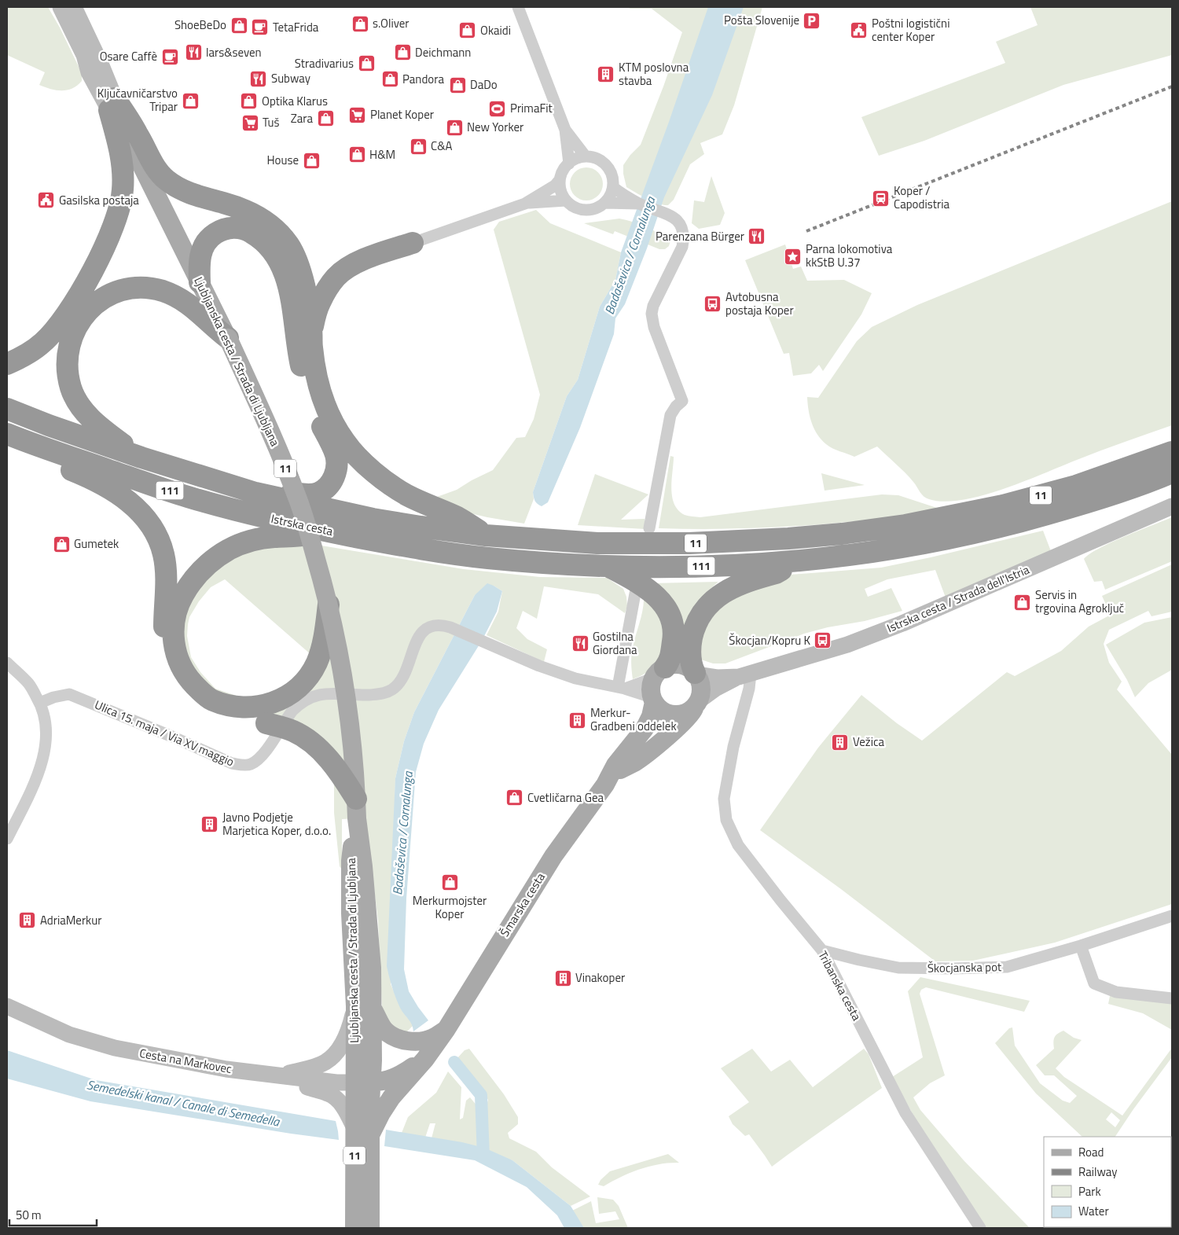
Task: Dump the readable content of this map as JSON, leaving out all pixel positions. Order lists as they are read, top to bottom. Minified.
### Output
{"streets":{"highway":["11","111","Istrska cesta"],"main road":["Ljubljanska cesta / Strada di Ljubljana","Šmarska cesta"],"street":["Istrska cesta / Strada dell'Istria","Ulica 15. maja / Via XV maggio","Škocjanska pot","Tribanska cesta","Cesta na Markovec"]},"crossings":[["Ljubljanska cesta / Strada di Ljubljana","11"],["Ljubljanska cesta / Strada di Ljubljana","Cesta na Markovec"],["11","111"],["11","Istrska cesta"],["11","Šmarska cesta"],["11","Cesta na Markovec"],["111","Istrska cesta"],["Istrska cesta / Strada dell'Istria","Tribanska cesta"],["Škocjanska pot","Tribanska cesta"]],"water":["Badaševica / Cornalunga","Semedelski kanal / Canale di Semedella"],"places":{"parking":["Pošta Slovenije"],"shop":["s.Oliver","ShoeBeDo","Okaidi","Deichmann","Stradivarius","Pandora","DaDo","Ključavničarstvo Tripar","Optika Klarus","Zara","New Yorker","C&A","H&M","House","Gumetek","Servis in trgovina Agroključ","Cvetličarna Gea","Merkurmojster Koper"],"cafe":["TetaFrida","Osare Caffè"],"public building":["Poštni logistični center Koper","Gasilska postaja"],"restaurant":["lars&seven","Subway","Parenzana Bürger","Gostilna Giordana"],"building":["KTM poslovna stavba","Merkur- Gradbeni oddelek","Vežica","Javno Podjetje Marjetica Koper, d.o.o.","AdriaMerkur","Vinakoper"],"sports":["PrimaFit"],"supermarket":["Planet Koper","Tuš"],"station":["Koper / Capodistria"],"place":["Parna lokomotiva kkStB U.37"],"bus stop":["Avtobusna postaja Koper","Škocjan/Kopru K"]},"legend":["Road","Railway","Park","Water"],"scale_bar":"50 m"}
